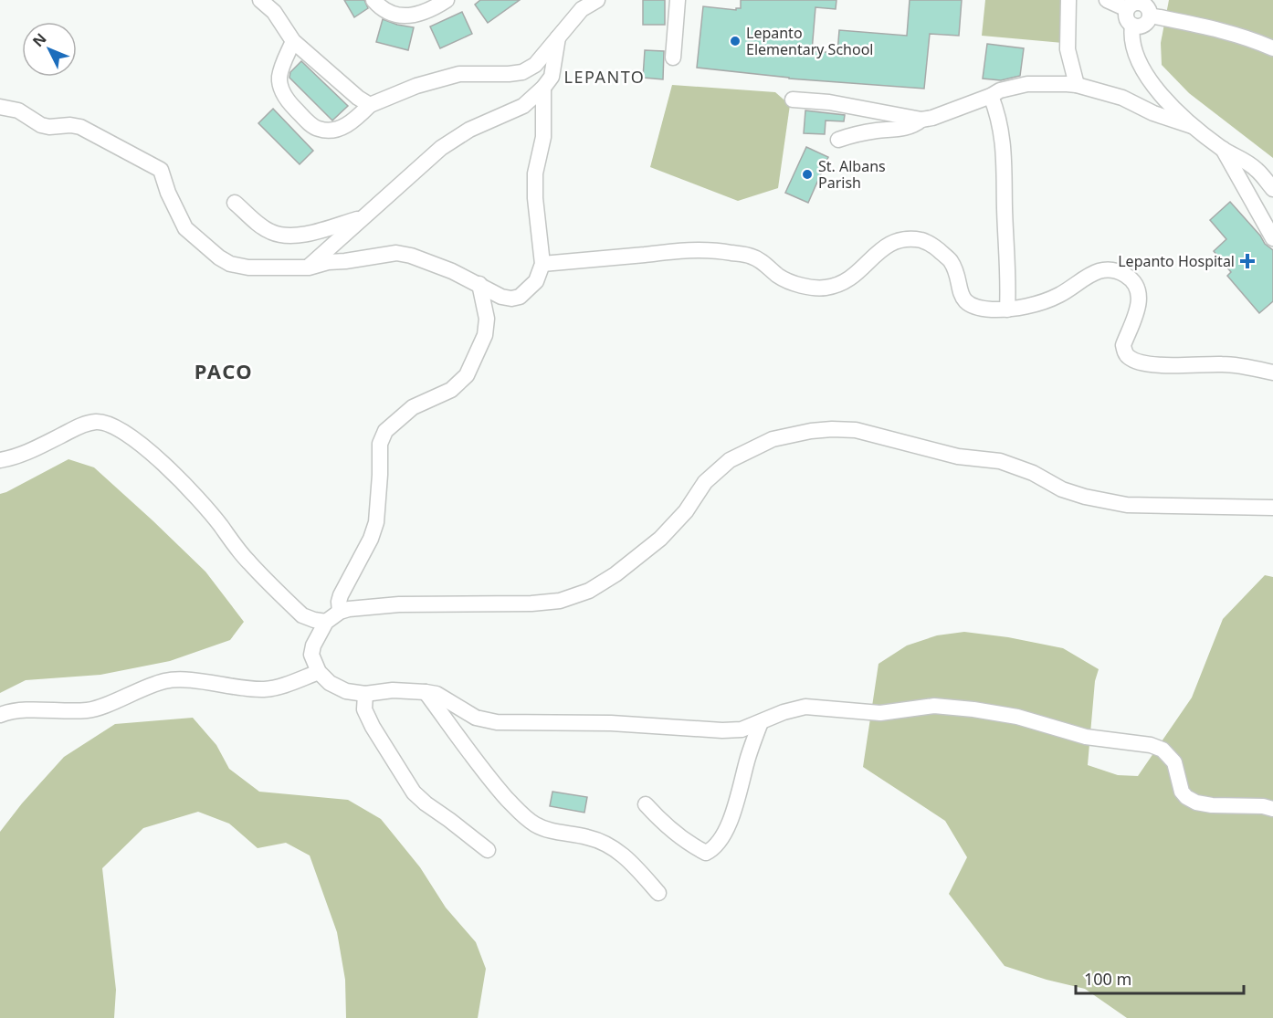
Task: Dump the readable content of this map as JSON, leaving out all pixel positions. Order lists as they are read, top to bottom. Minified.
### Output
{"districts":["LEPANTO","PACO"],"places":{"other":["Lepanto Elementary School","St. Albans Parish"],"health":["Lepanto Hospital"]},"scale_bar":"100 m","north":"top left"}
